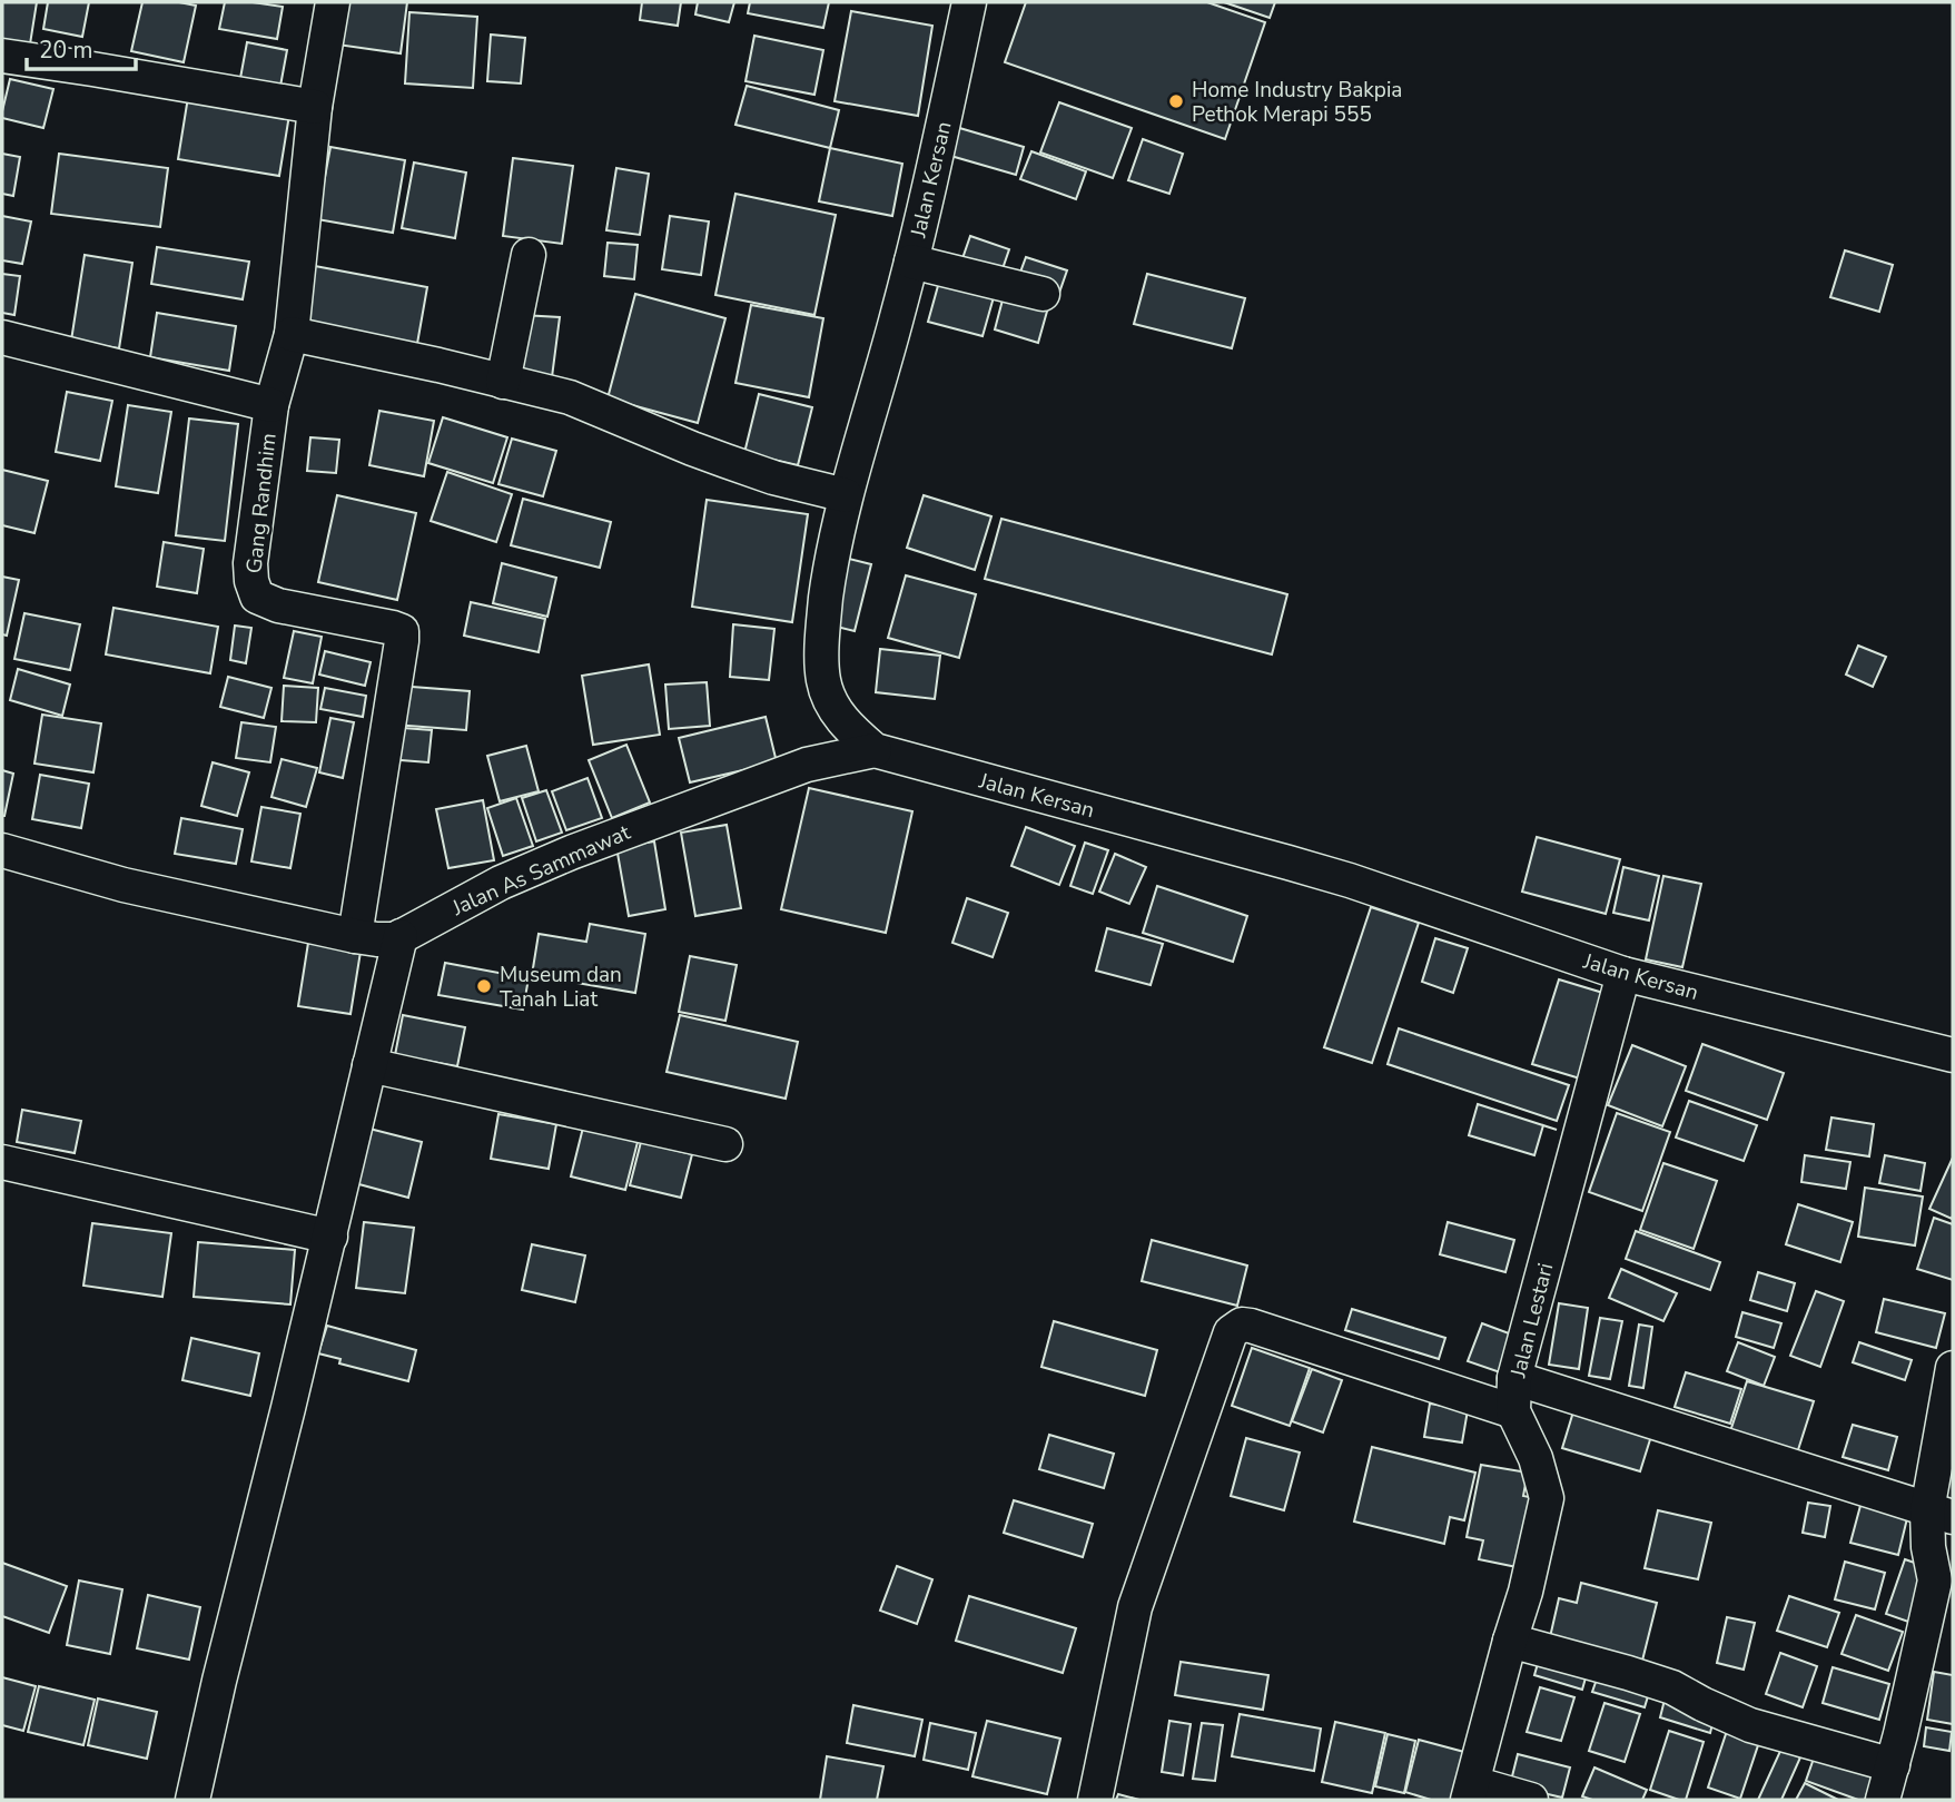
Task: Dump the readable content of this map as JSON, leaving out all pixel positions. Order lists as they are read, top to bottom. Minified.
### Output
{"streets":{"street":["Jalan Kersan","Gang Randhim","Jalan As Sammawat","Jalan Lestari"]},"crossings":[["Jalan Kersan","Jalan As Sammawat"],["Jalan Kersan","Jalan Lestari"],["Gang Randhim","Jalan As Sammawat"]],"places":["Home Industry Bakpia Pethok Merapi 555","Museum dan Tanah Liat"],"scale_bar":"20 m"}
